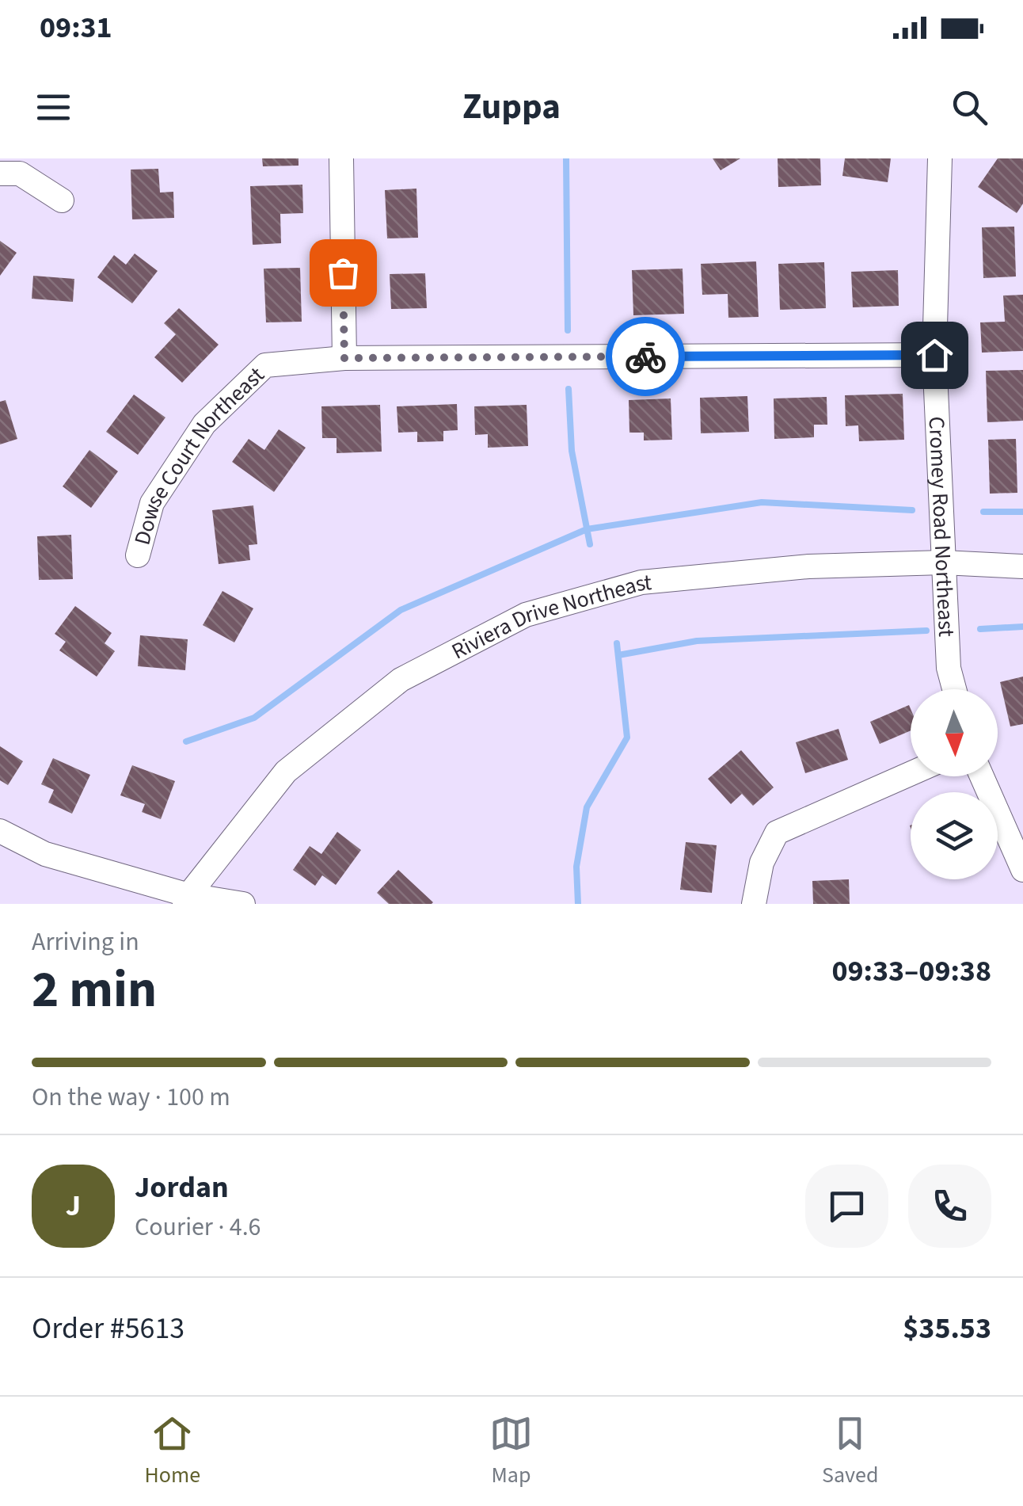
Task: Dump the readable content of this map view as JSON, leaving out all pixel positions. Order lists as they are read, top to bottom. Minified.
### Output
{"streets":{"street":["Dowse Court Northeast","Cromey Road Northeast","Riviera Drive Northeast"]},"crossings":[["Dowse Court Northeast","Cromey Road Northeast"],["Cromey Road Northeast","Riviera Drive Northeast"]],"north":"bottom","page":{"status":"09:31","header":"Zuppa","heading":["2 min","Arriving in","09:33–09:38"],"panel":["Jordan","Courier · 4.6","Order #5613","$35.53"],"bar":"On the way · 100 m","round":"J","tabs":["Home","Map","Saved"]}}
